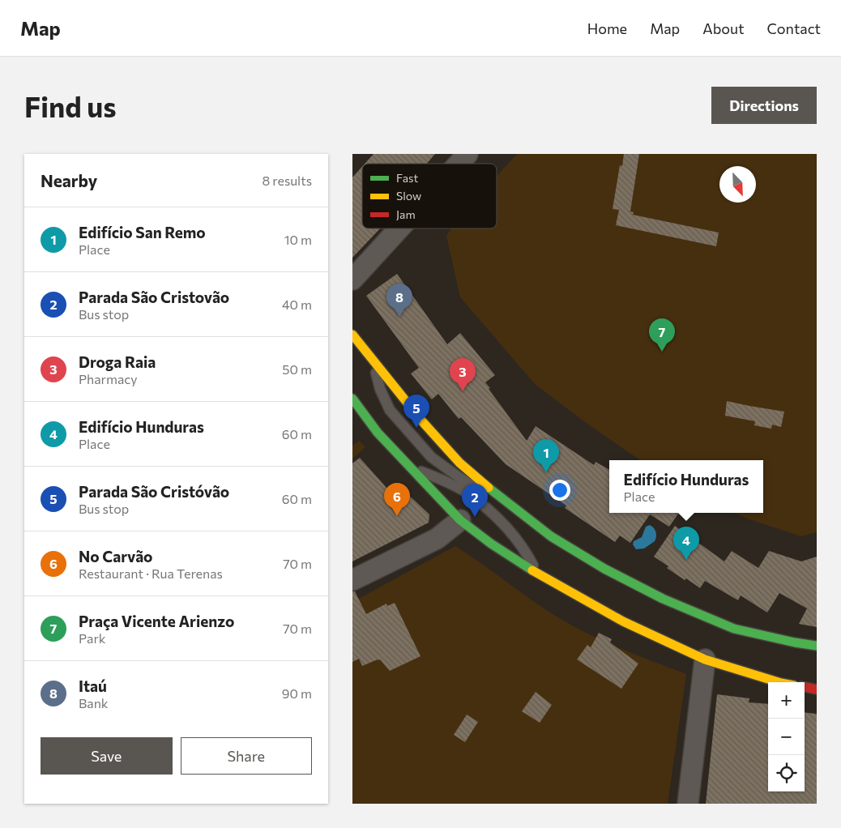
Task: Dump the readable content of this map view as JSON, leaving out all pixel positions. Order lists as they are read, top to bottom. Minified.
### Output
{"legend":["Fast","Slow","Jam"],"north":"bottom right","page":{"header":"Map","nav":["Home","Map","About","Contact"],"buttons":["Directions",["Save","Share"]],"title":"Find us","heading":["Nearby","8 results"],"list":[{"mark":"1","name":"Edifício San Remo","note":"Place","value":"10 m"},{"mark":"2","name":"Parada São Cristovão","note":"Bus stop","value":"40 m"},{"mark":"3","name":"Droga Raia","note":"Pharmacy","value":"50 m"},{"mark":"4","name":"Edifício Hunduras","note":"Place","value":"60 m"},{"mark":"5","name":"Parada São Cristóvão","note":"Bus stop","value":"60 m"},{"mark":"6","name":"No Carvão","note":"Restaurant · Rua Terenas","value":"70 m"},{"mark":"7","name":"Praça Vicente Arienzo","note":"Park","value":"70 m"},{"mark":"8","name":"Itaú","note":"Bank","value":"90 m"}],"pins":["8","7","3","5","1","6","2","4"],"popup":["Edifício Hunduras","Place"],"map_buttons":["+","−"]}}
